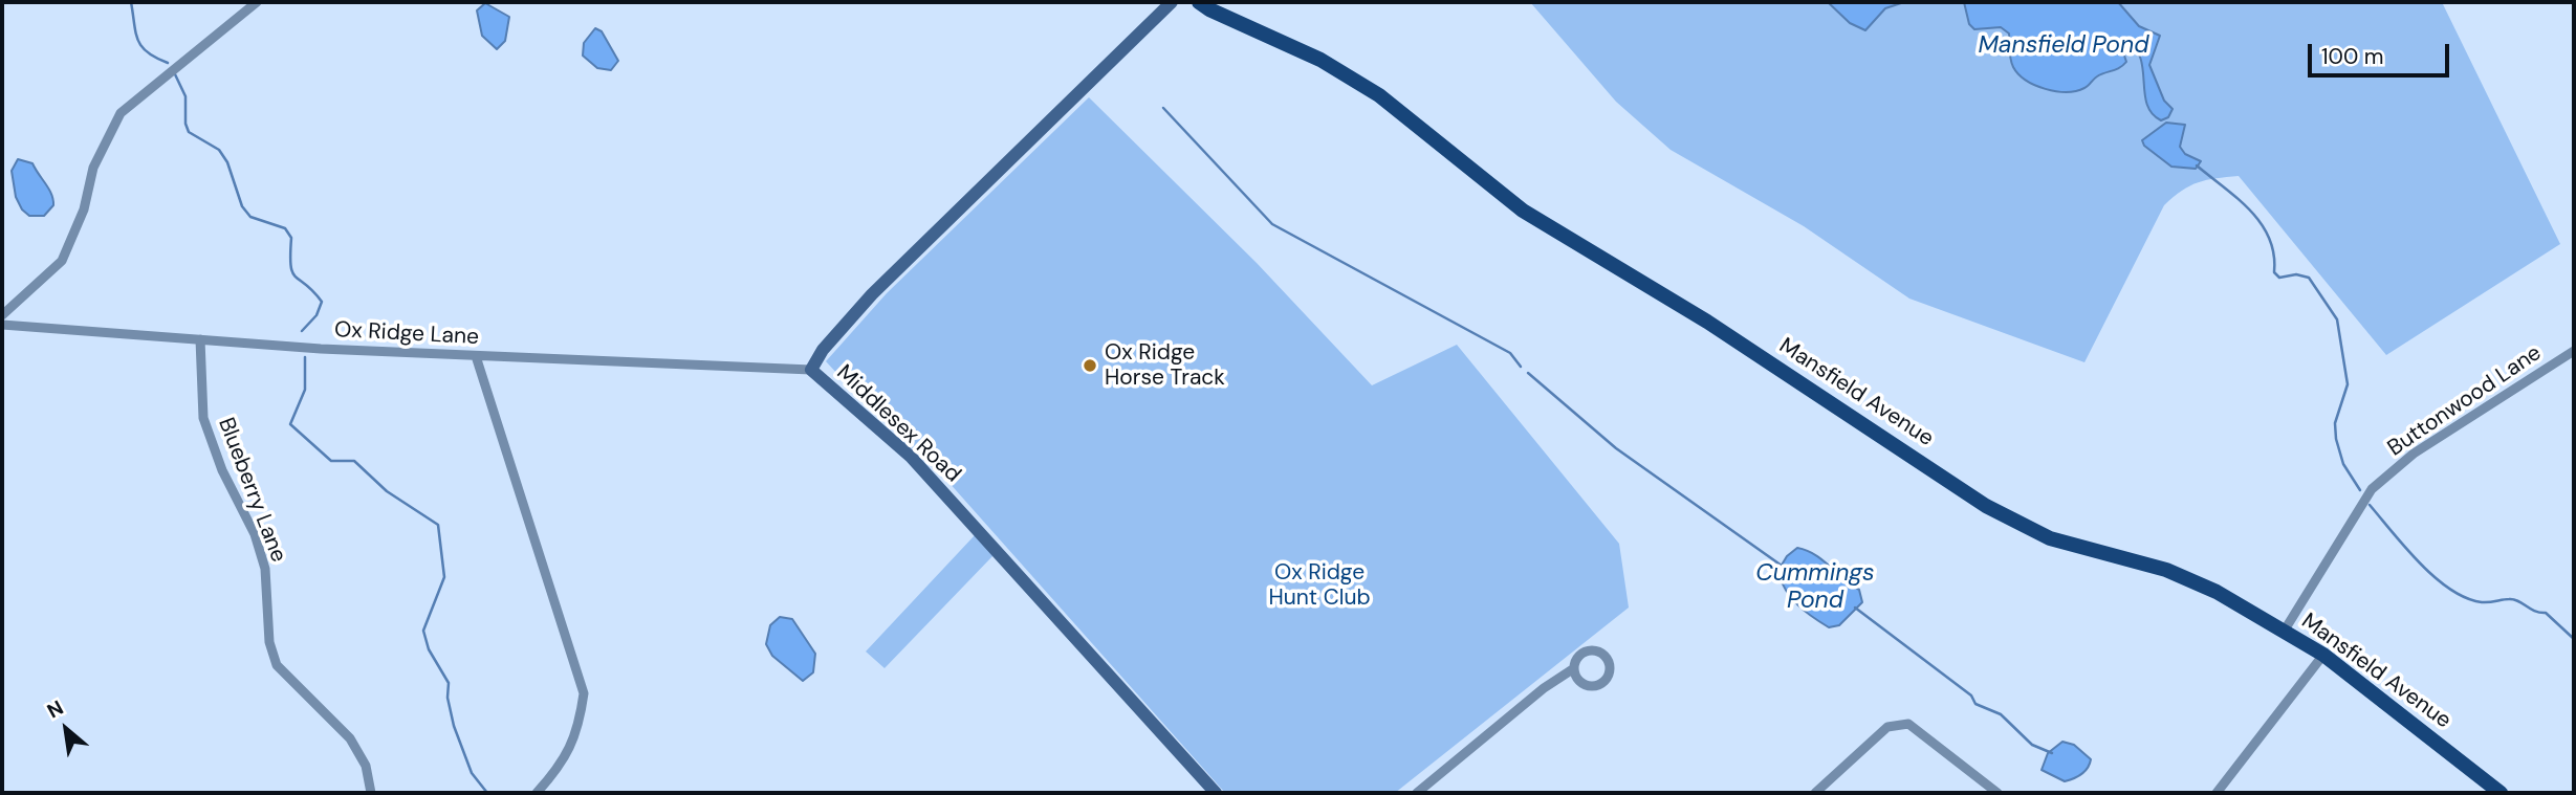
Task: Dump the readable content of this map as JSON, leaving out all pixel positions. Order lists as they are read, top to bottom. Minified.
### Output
{"streets":{"main road":["Mansfield Avenue","Middlesex Road"],"street":["Ox Ridge Lane","Buttonwood Lane","Blueberry Lane"]},"crossings":[["Ox Ridge Lane","Middlesex Road"],["Ox Ridge Lane","Blueberry Lane"],["Mansfield Avenue","Buttonwood Lane"]],"water":["Mansfield Pond","Cummings Pond"],"parks":["Ox Ridge Hunt Club"],"places":["Ox Ridge Horse Track"],"scale_bar":"100 m","north":"top left"}
